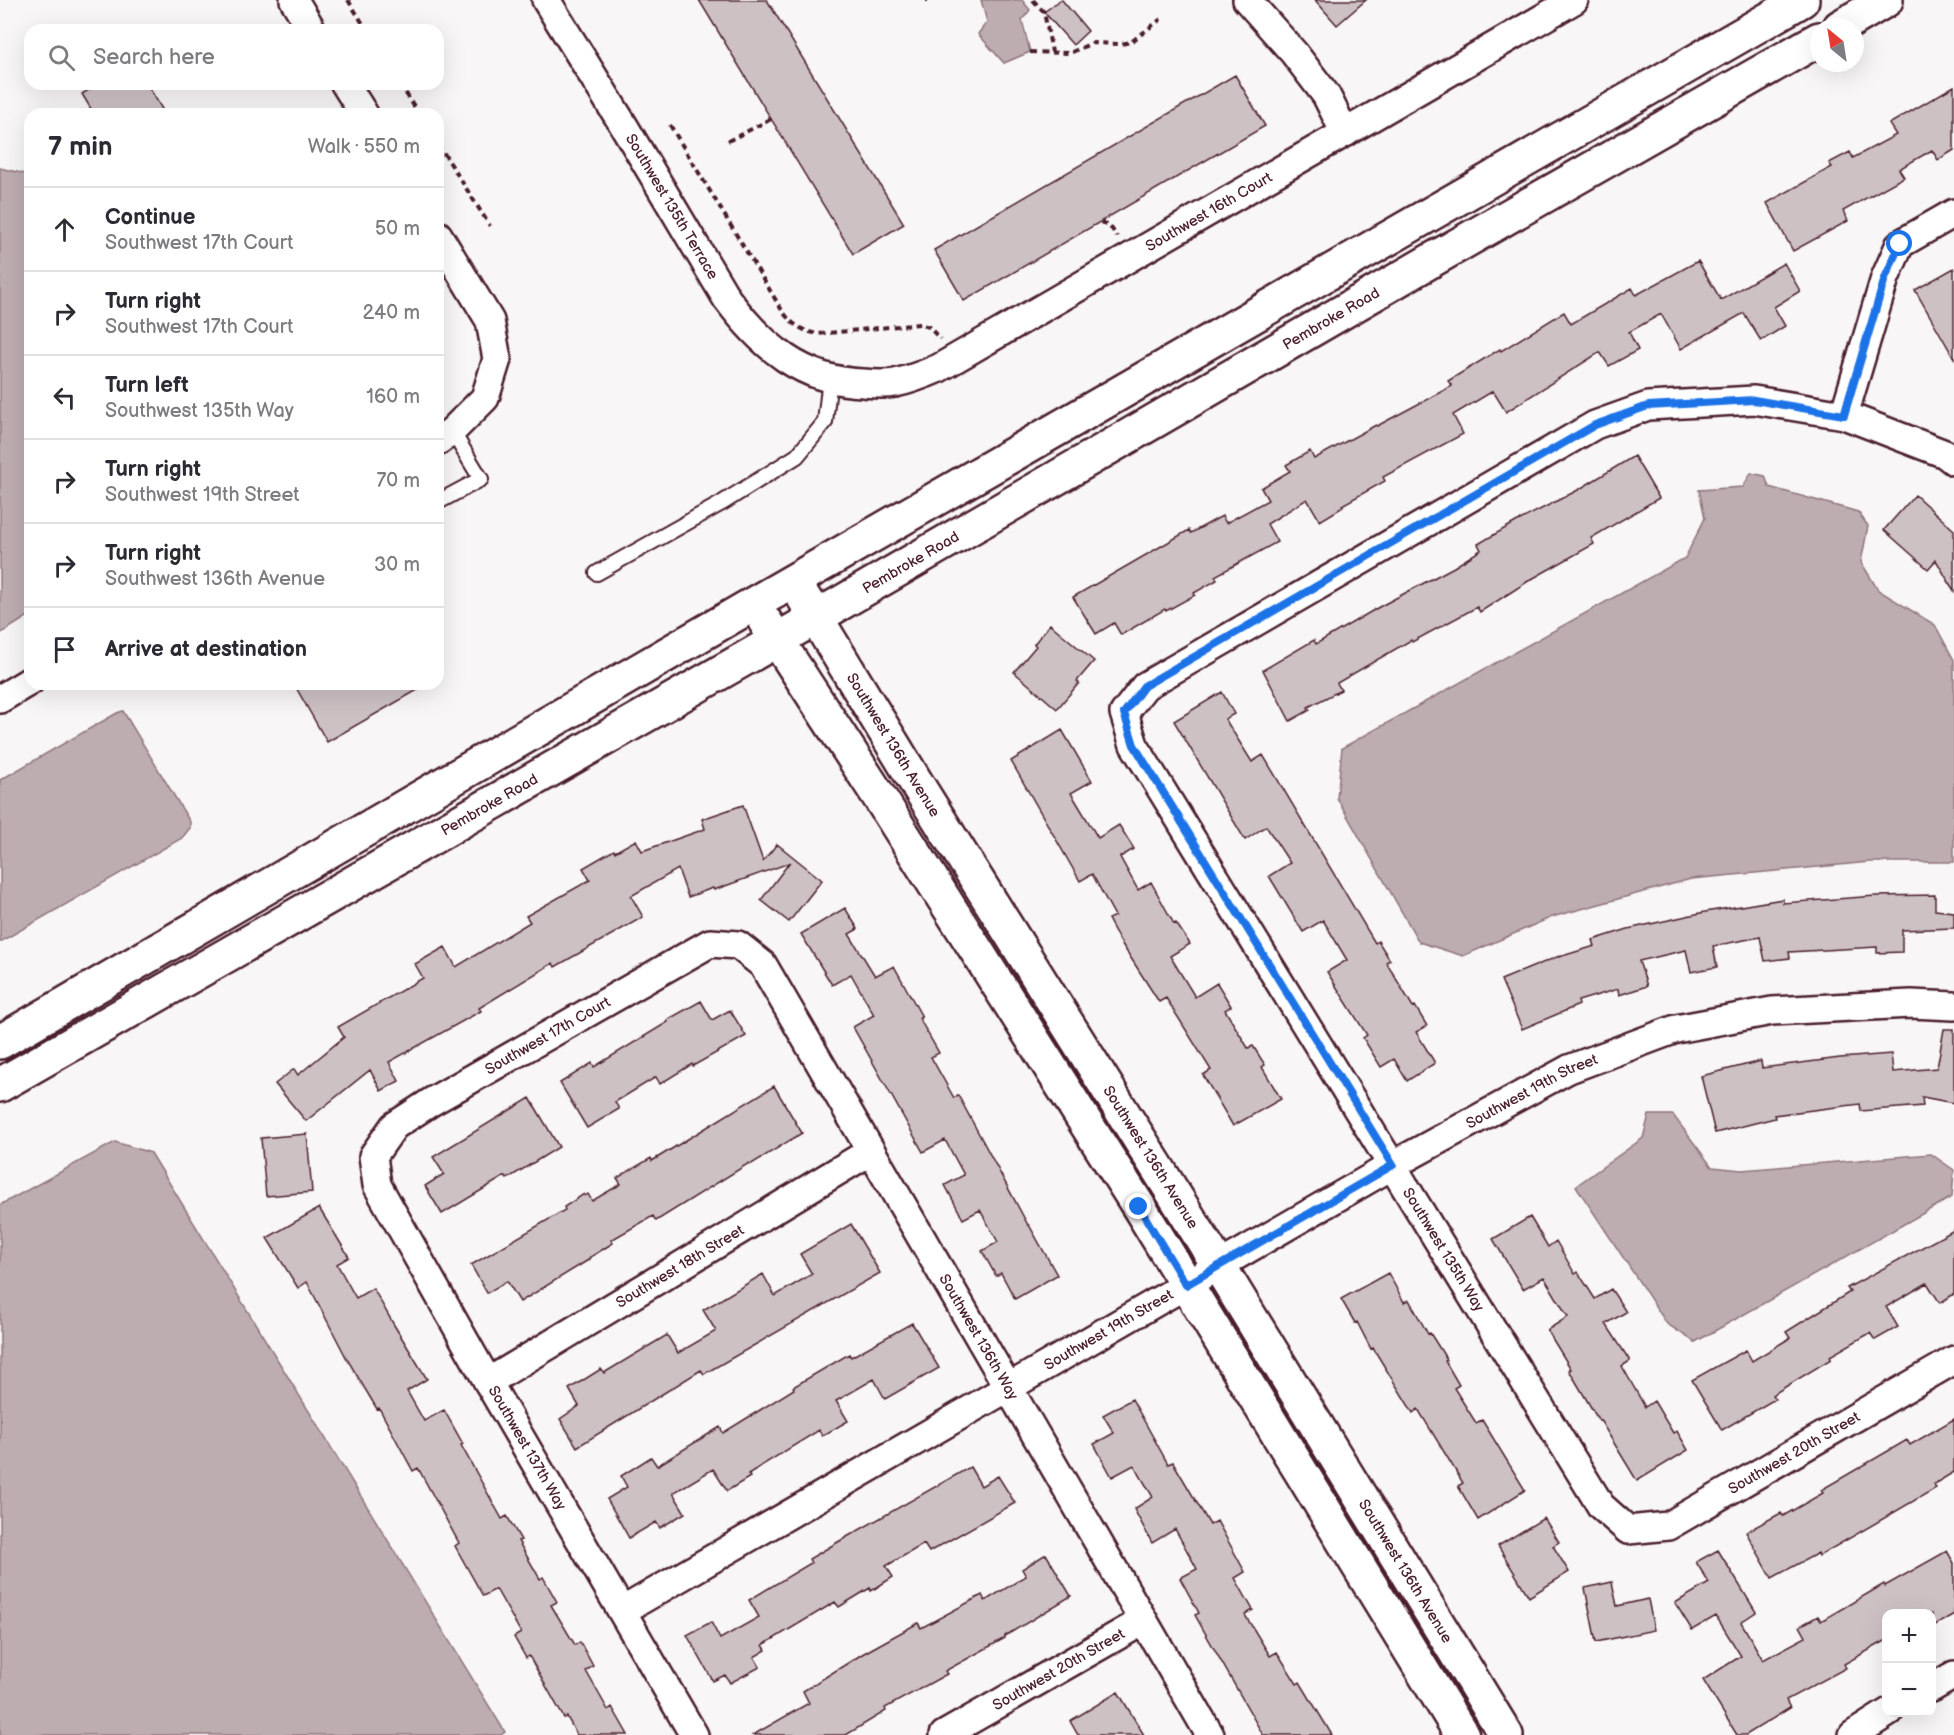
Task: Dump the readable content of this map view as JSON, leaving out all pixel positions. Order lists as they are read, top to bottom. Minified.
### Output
{"streets":{"main road":["Pembroke Road","Southwest 136th Avenue"],"street":["Southwest 135th Terrace","Southwest 16th Court","Southwest 17th Court","Southwest 19th Street","Southwest 135th Way","Southwest 18th Street","Southwest 136th Way","Southwest 137th Way","Southwest 20th Street"]},"crossings":[["Southwest 135th Terrace","Southwest 16th Court"],["Pembroke Road","Southwest 136th Avenue"],["Southwest 136th Avenue","Southwest 19th Street"],["Southwest 17th Court","Southwest 136th Way"],["Southwest 17th Court","Southwest 137th Way"],["Southwest 19th Street","Southwest 135th Way"],["Southwest 19th Street","Southwest 136th Way"],["Southwest 19th Street","Southwest 137th Way"],["Southwest 135th Way","Southwest 20th Street"],["Southwest 18th Street","Southwest 136th Way"],["Southwest 18th Street","Southwest 137th Way"],["Southwest 136th Way","Southwest 20th Street"]],"north":"top left","page":{"search":"Search here","heading":["7 min","Walk · 550 m"],"list":[["Continue","Southwest 17th Court","50 m"],["Turn right","Southwest 17th Court","240 m"],["Turn left","Southwest 135th Way","160 m"],["Turn right","Southwest 19th Street","70 m"],["Turn right","Southwest 136th Avenue","30 m"],"Arrive at destination"],"map_buttons":["+","−"]}}
